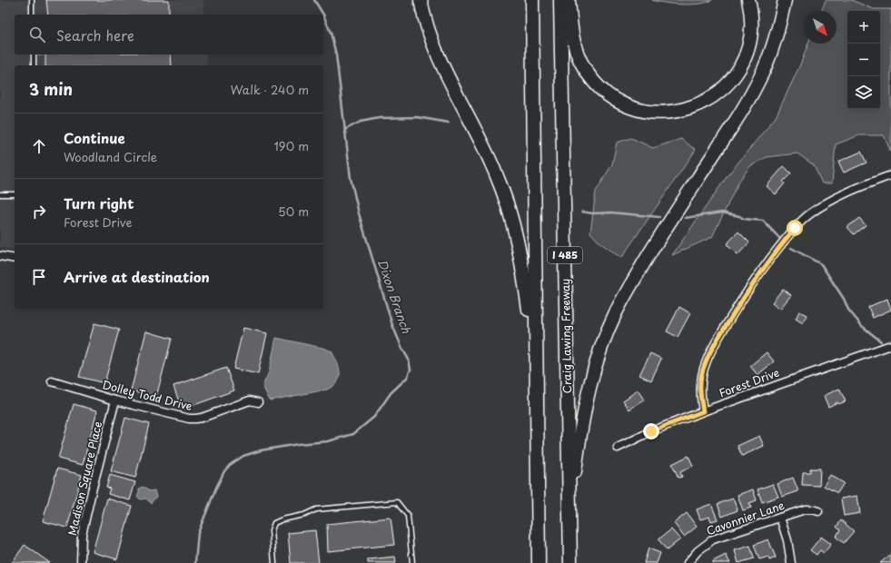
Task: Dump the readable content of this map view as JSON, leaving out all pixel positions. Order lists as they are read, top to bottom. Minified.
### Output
{"streets":{"highway":["I 485","Craig Lawing Freeway"],"street":["Forest Drive","Dolley Todd Drive","Madison Square Place","Cavonnier Lane"]},"crossings":[["Dolley Todd Drive","Madison Square Place"]],"water":["Dixon Branch"],"north":"bottom right","page":{"map_buttons":["+","−"],"search":"Search here","heading":["3 min","Walk · 240 m"],"list":[["Continue","Woodland Circle","190 m"],["Turn right","Forest Drive","50 m"],"Arrive at destination"]}}
